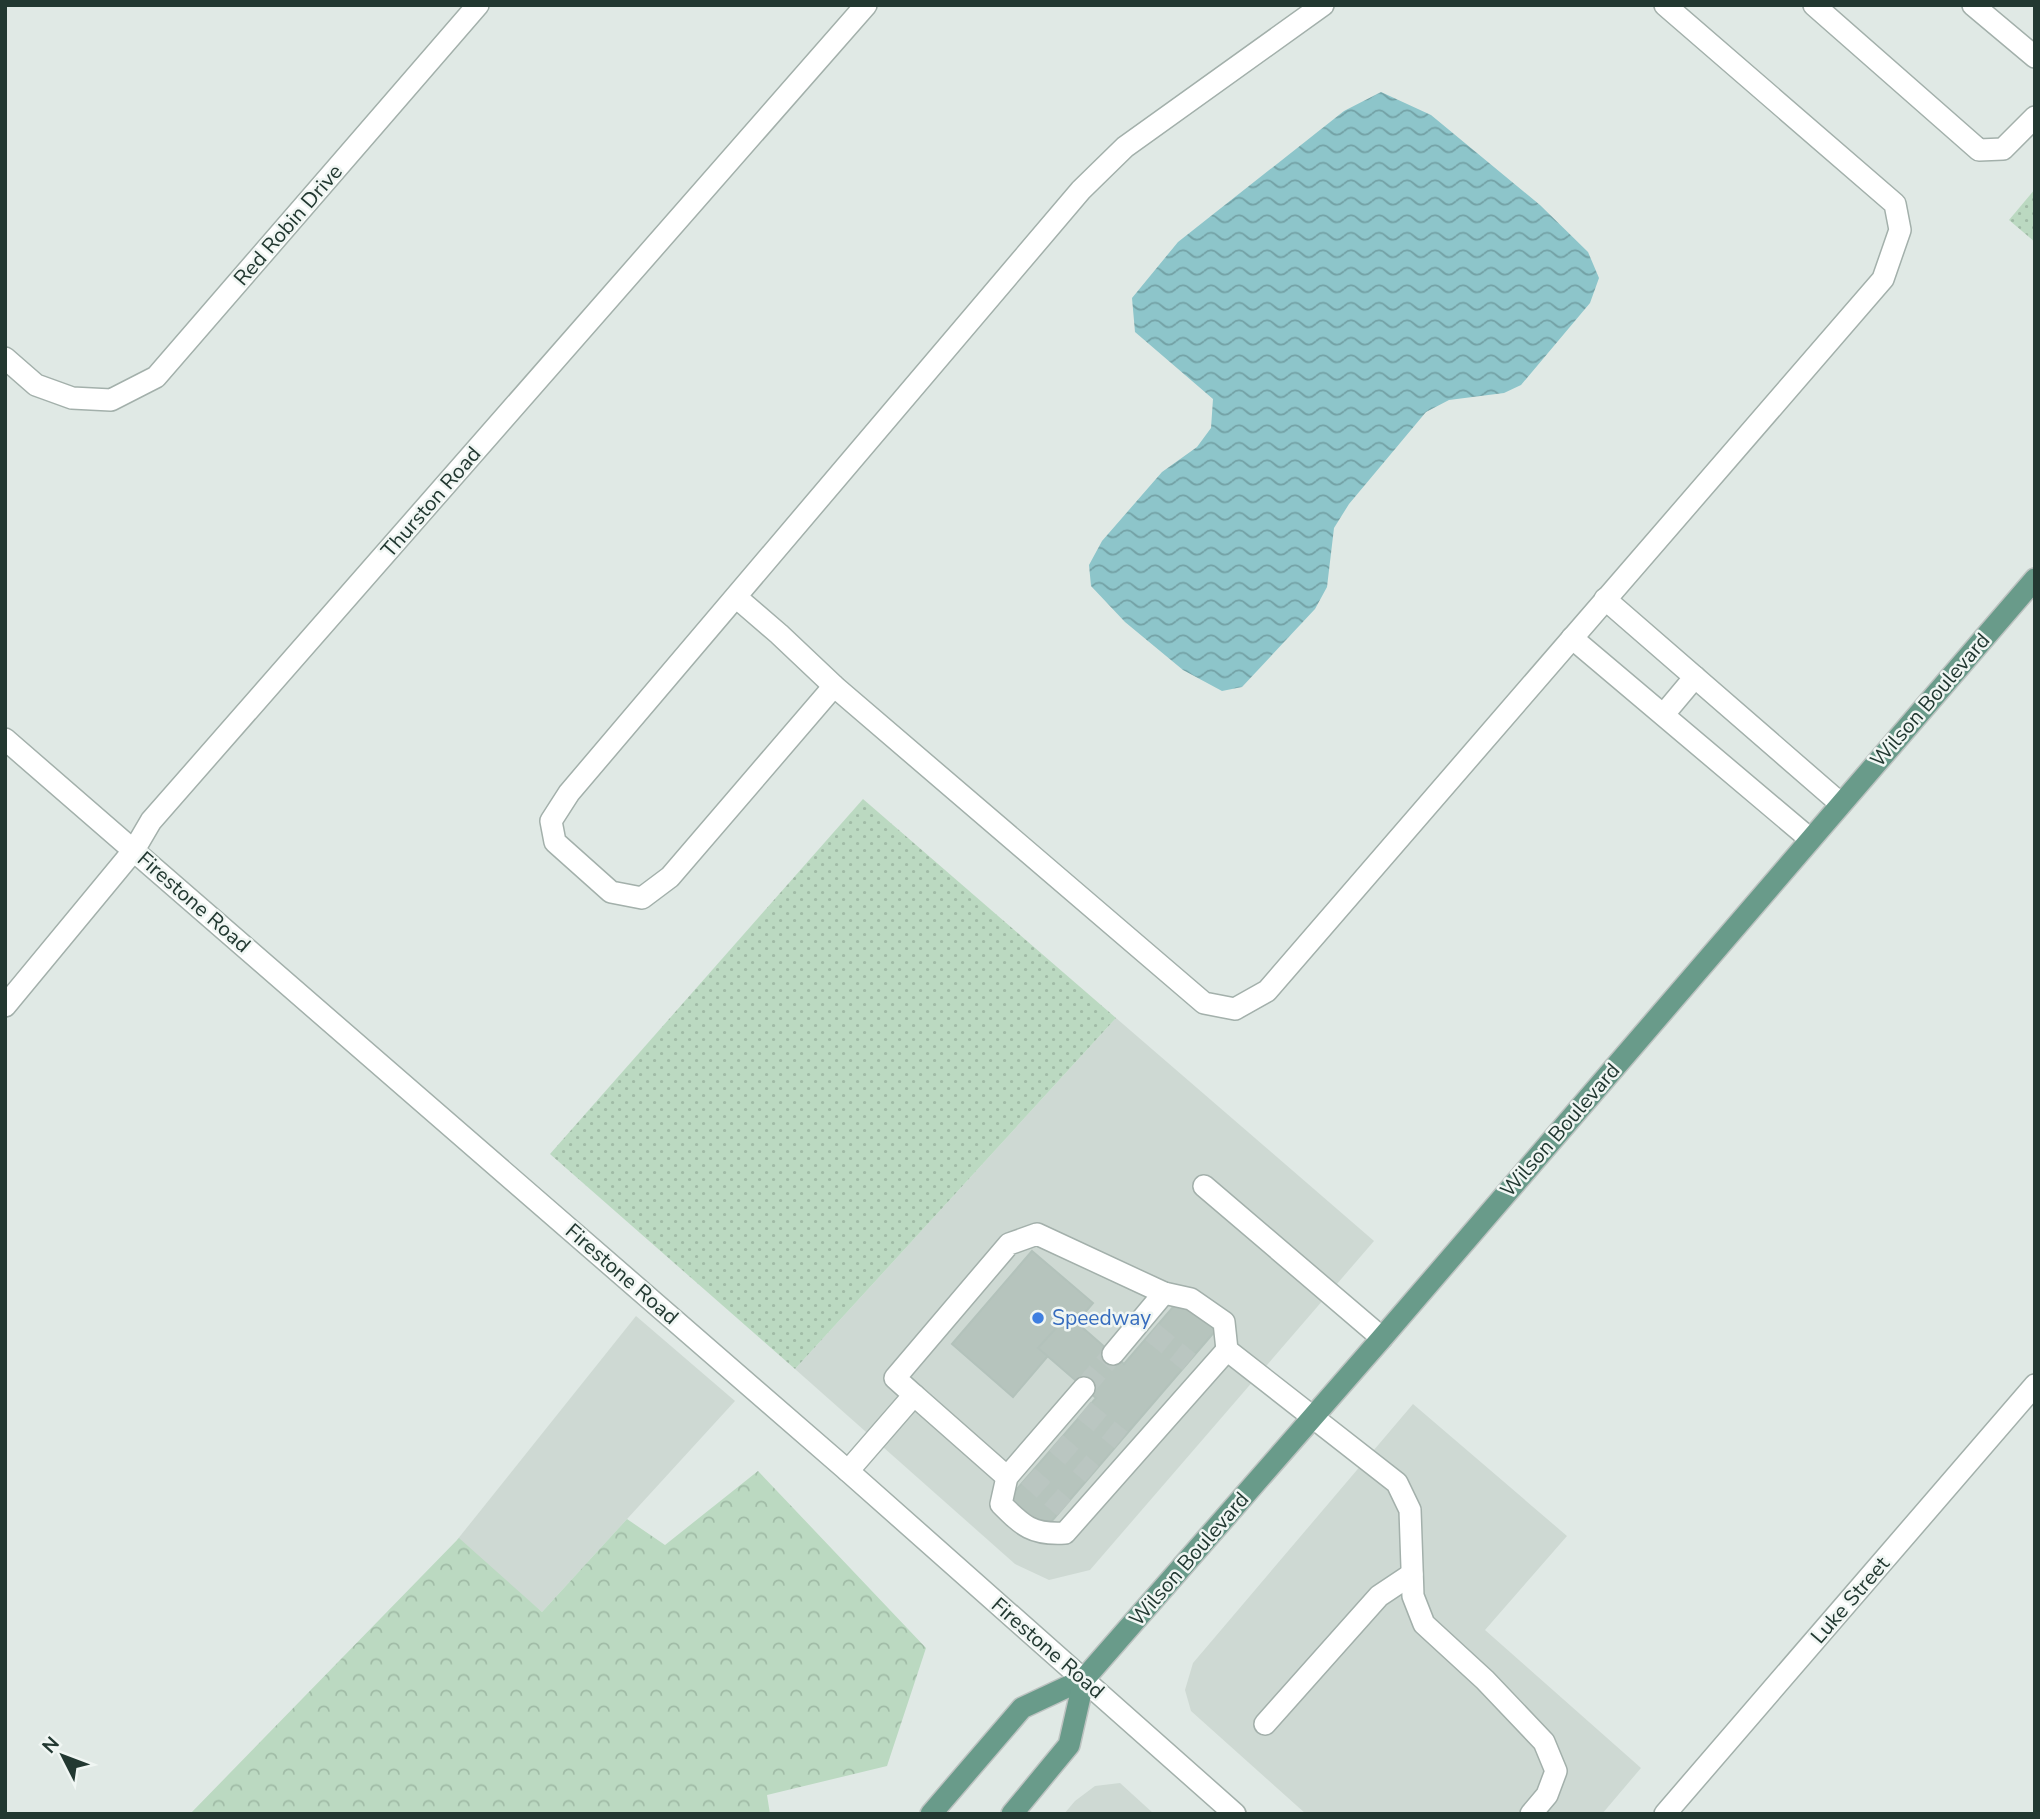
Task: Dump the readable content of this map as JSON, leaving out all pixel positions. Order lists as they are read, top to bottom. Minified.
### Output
{"streets":{"main road":["Wilson Boulevard"],"street":["Red Robin Drive","Thurston Road","Firestone Road","Luke Street"]},"crossings":[["Thurston Road","Firestone Road"],["Wilson Boulevard","Firestone Road"]],"places":["Speedway"],"north":"top left"}
